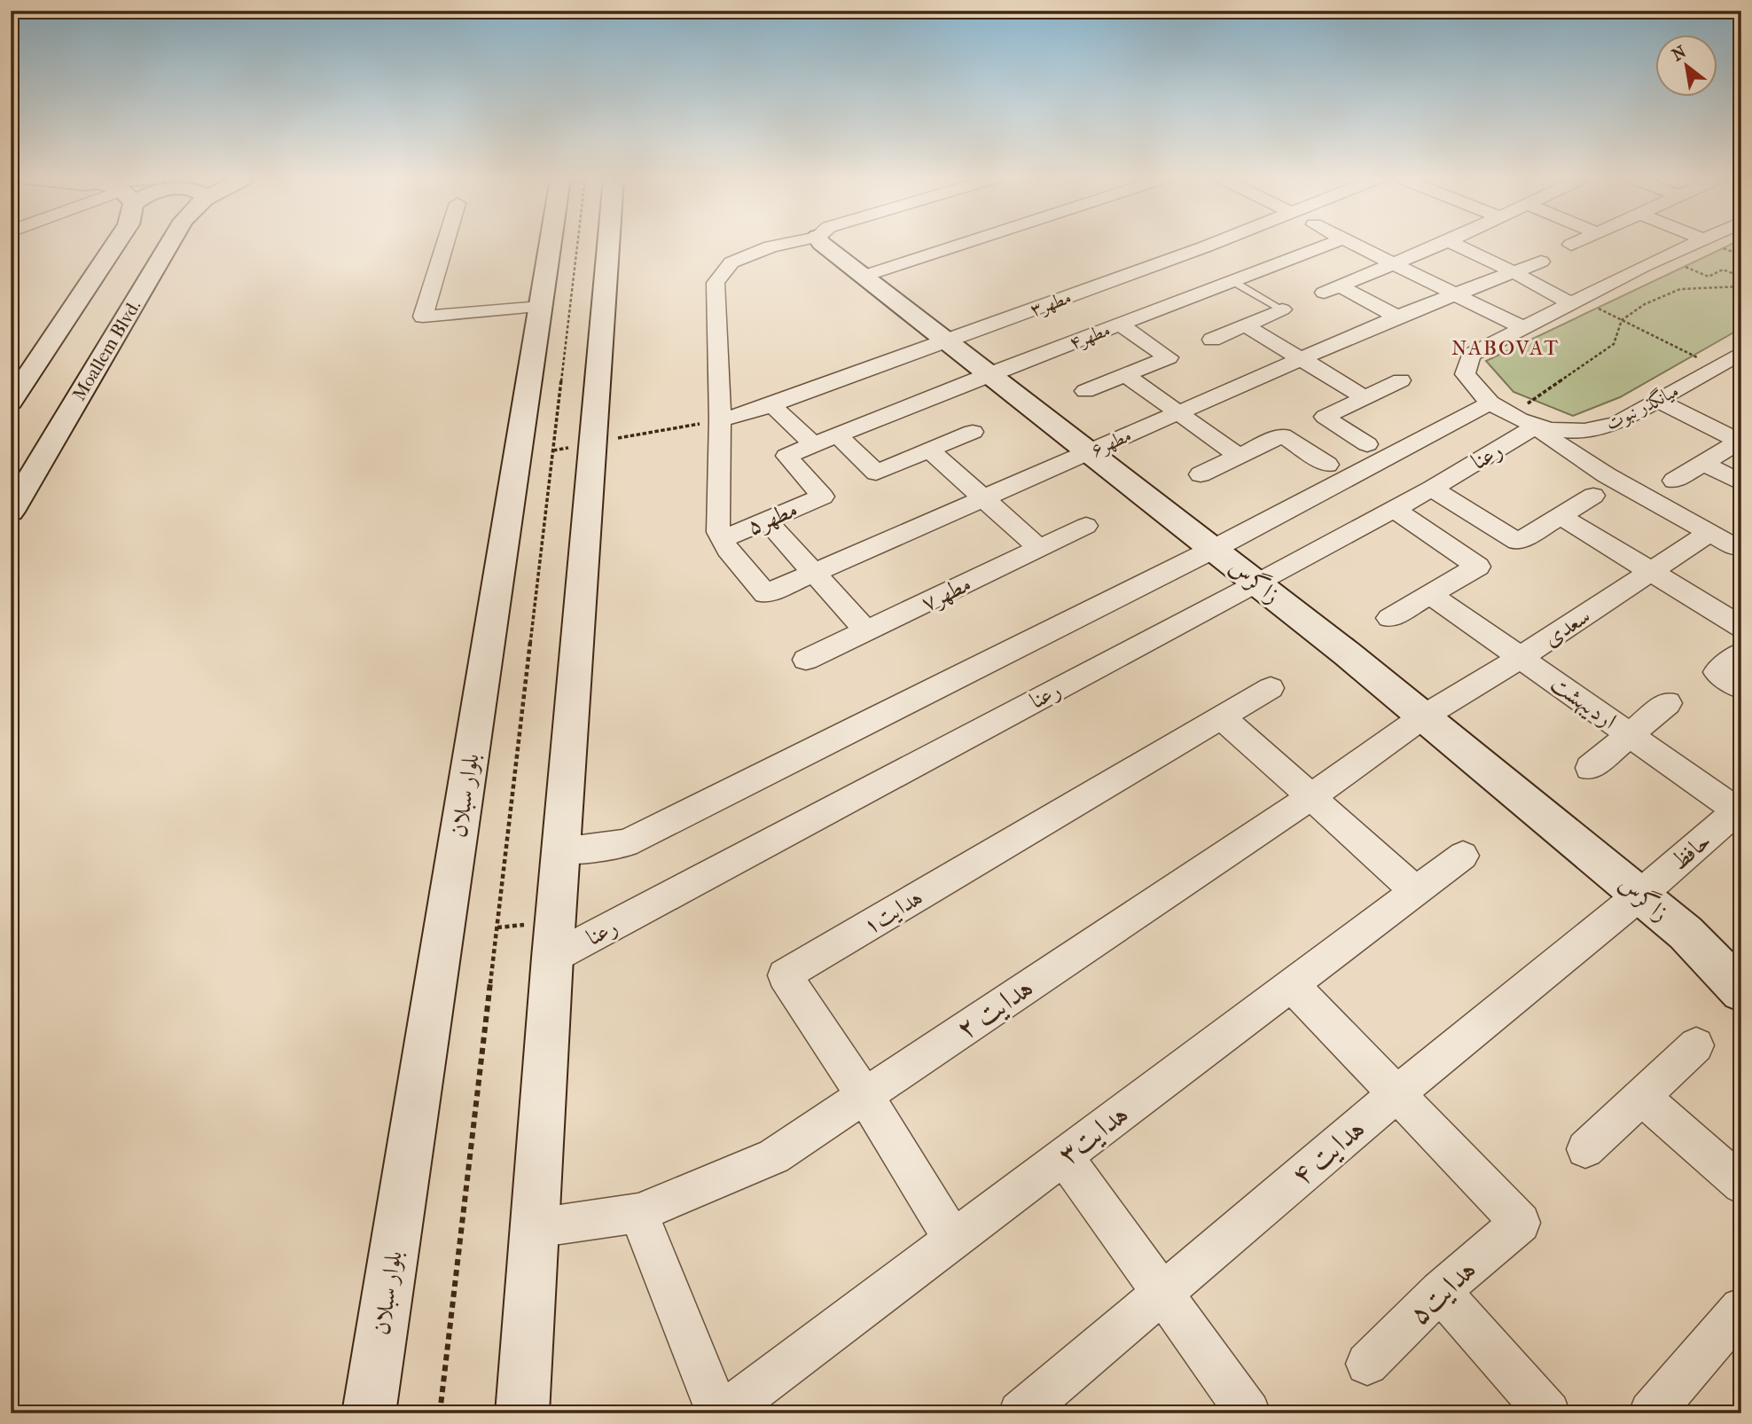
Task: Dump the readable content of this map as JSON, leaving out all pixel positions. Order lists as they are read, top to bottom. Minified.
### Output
{"streets":{"street":["مطهر۳","مطهر۴","Moallem Blvd.","میانگذر نبوت","مطهر۶","رعنا","مطهر۵","زاگرس","مطهر۷","سعدی","اردیبهشت","بلوار سبلان","حافظ","هدایت۱","هدایت ۲","هدایت۳","هدایت ۴","هدایت۵"]},"crossings":[["مطهر۳","زاگرس"],["مطهر۴","مطهر۵"],["مطهر۴","زاگرس"],["میانگذر نبوت","رعنا"],["مطهر۶","مطهر۵"],["مطهر۶","زاگرس"],["رعنا","زاگرس"],["زاگرس","سعدی"],["زاگرس","حافظ"],["زاگرس","هدایت ۲"],["زاگرس","هدایت ۴"],["سعدی","اردیبهشت"],["سعدی","هدایت ۲"],["اردیبهشت","حافظ"],["حافظ","هدایت ۴"],["هدایت۱","هدایت ۲"],["هدایت۱","هدایت۳"],["هدایت ۴","هدایت۵"]],"districts":["NABOVAT"],"north":"top left"}
